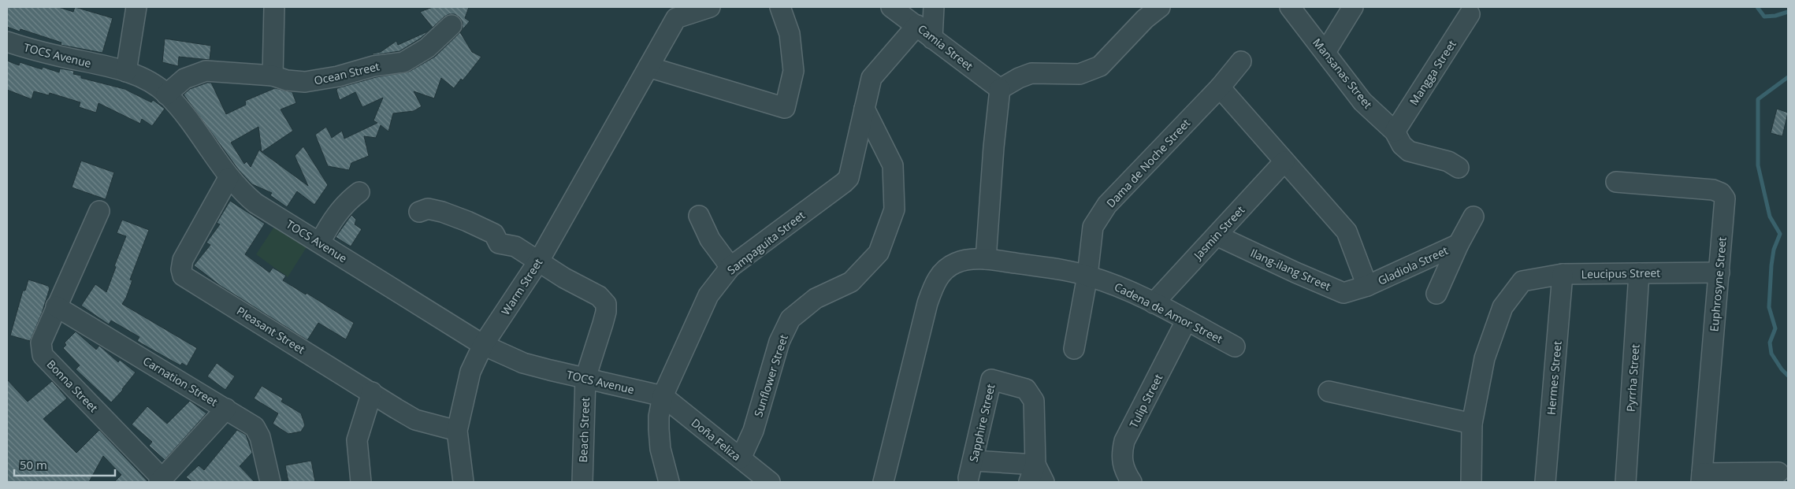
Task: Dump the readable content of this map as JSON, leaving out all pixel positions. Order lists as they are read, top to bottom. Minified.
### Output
{"streets":{"street":["Camia Street","TOCS Avenue","Mangga Street","Ocean Street","Mansanas Street","Dama de Noche Street","Jasmin Street","Sampaguita Street","Gladiola Street","Ilang-ilang Street","Leucipus Street","Euphrosyne Street","Warm Street","Cadena de Amor Street","Pleasant Street","Sunflower Street","Hermes Street","Pyrrha Street","Carnation Street","Bonna Street","Tulip Street","Sapphire Street","Beach Street","Doña Feliza"]},"crossings":[["Camia Street","Sampaguita Street"],["TOCS Avenue","Ocean Street"],["TOCS Avenue","Sampaguita Street"],["TOCS Avenue","Warm Street"],["TOCS Avenue","Pleasant Street"],["TOCS Avenue","Beach Street"],["TOCS Avenue","Doña Feliza"],["Mangga Street","Mansanas Street"],["Dama de Noche Street","Cadena de Amor Street"],["Jasmin Street","Ilang-ilang Street"],["Jasmin Street","Cadena de Amor Street"],["Sampaguita Street","Sunflower Street"],["Sampaguita Street","Doña Feliza"],["Gladiola Street","Ilang-ilang Street"],["Leucipus Street","Euphrosyne Street"],["Leucipus Street","Hermes Street"],["Leucipus Street","Pyrrha Street"],["Warm Street","Pleasant Street"],["Warm Street","Beach Street"],["Cadena de Amor Street","Tulip Street"],["Sunflower Street","Doña Feliza"],["Carnation Street","Bonna Street"]],"scale_bar":"50 m"}
